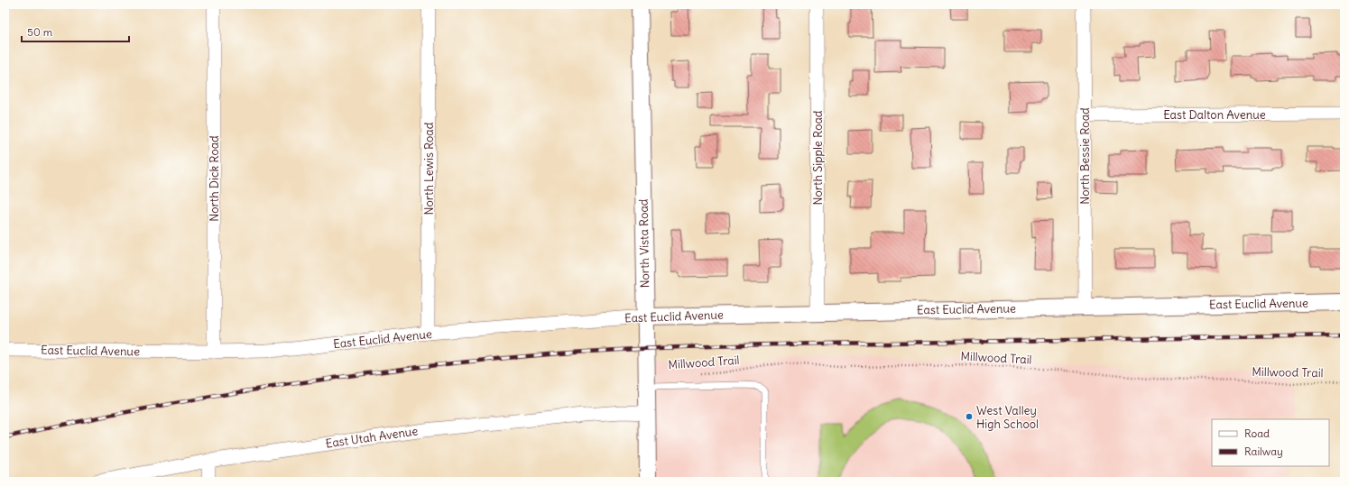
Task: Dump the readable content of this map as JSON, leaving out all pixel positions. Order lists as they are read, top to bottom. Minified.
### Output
{"streets":{"street":["East Dalton Avenue","North Bessie Road","North Sipple Road","North Lewis Road","North Dick Road","North Vista Road","East Euclid Avenue","East Utah Avenue"],"path":["Millwood Trail"]},"crossings":[["East Dalton Avenue","North Bessie Road"],["North Bessie Road","East Euclid Avenue"],["North Sipple Road","East Euclid Avenue"],["North Lewis Road","East Euclid Avenue"],["North Dick Road","East Euclid Avenue"],["North Vista Road","East Euclid Avenue"],["North Vista Road","East Utah Avenue"]],"places":["West Valley High School"],"legend":["Road","Railway"],"scale_bar":"50 m"}
